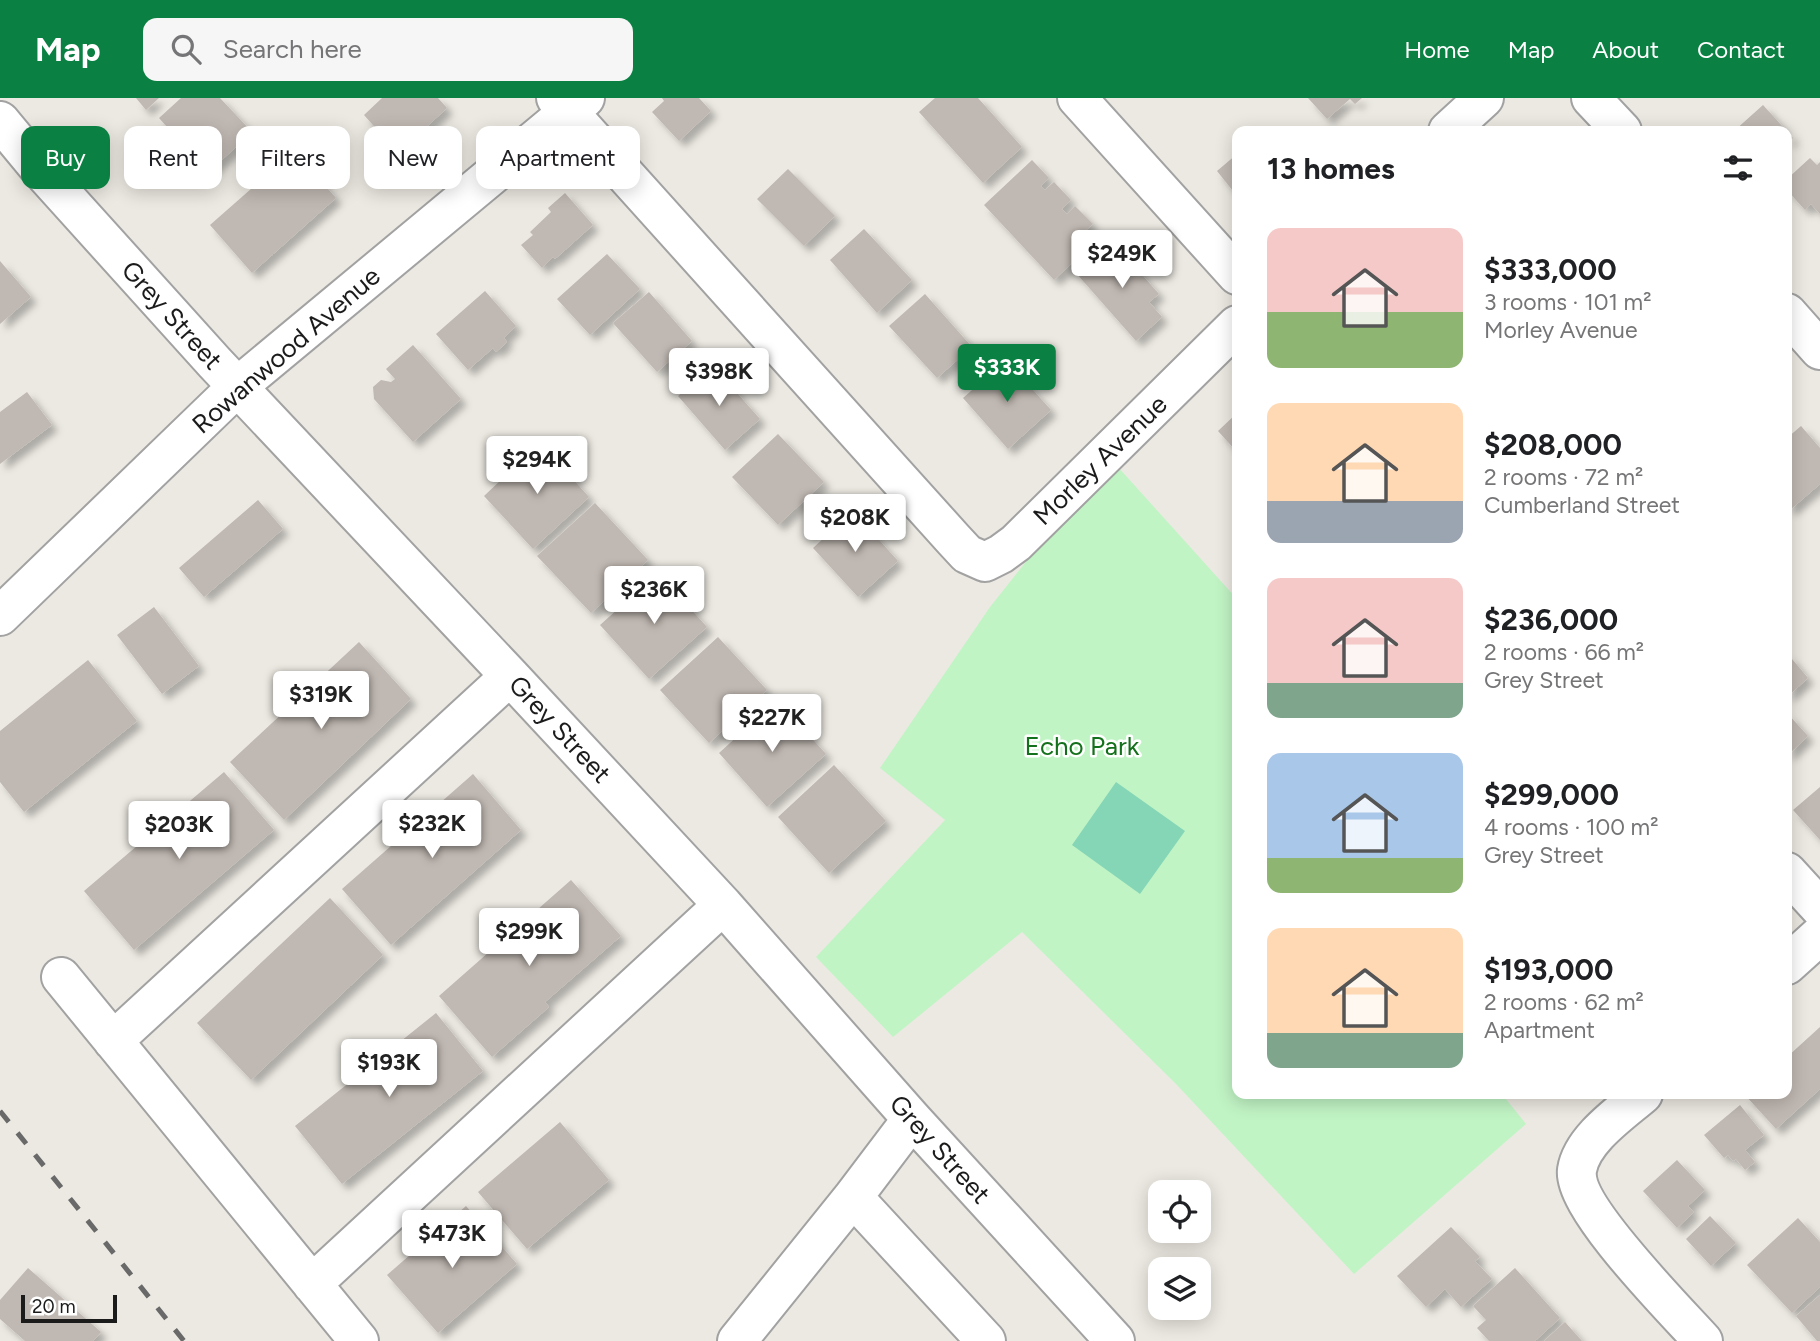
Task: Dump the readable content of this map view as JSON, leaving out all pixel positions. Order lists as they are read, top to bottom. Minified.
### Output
{"streets":{"street":["Grey Street","Rowanwood Avenue","Morley Avenue"]},"crossings":[["Grey Street","Rowanwood Avenue"],["Rowanwood Avenue","Morley Avenue"]],"parks":["Echo Park"],"scale_bar":"20 m","page":{"header":"Map","search":"Search here","nav":["Home","Map","About","Contact"],"chip":["Buy","Rent","Filters","New","Apartment"],"heading":"13 homes","list":[{"name":"$333,000","note":"3 rooms · 101 m² · Morley Avenue"},{"name":"$208,000","note":"2 rooms · 72 m² · Cumberland Street"},{"name":"$236,000","note":"2 rooms · 66 m² · Grey Street"},{"name":"$299,000","note":"4 rooms · 100 m² · Grey Street"},{"name":"$193,000","note":"2 rooms · 62 m² · Apartment"}],"price":["$249K","$333K","$398K","$294K","$208K","$236K","$319K","$227K","$232K","$203K","$299K","$193K","$473K"],"scale":"20 m"}}
